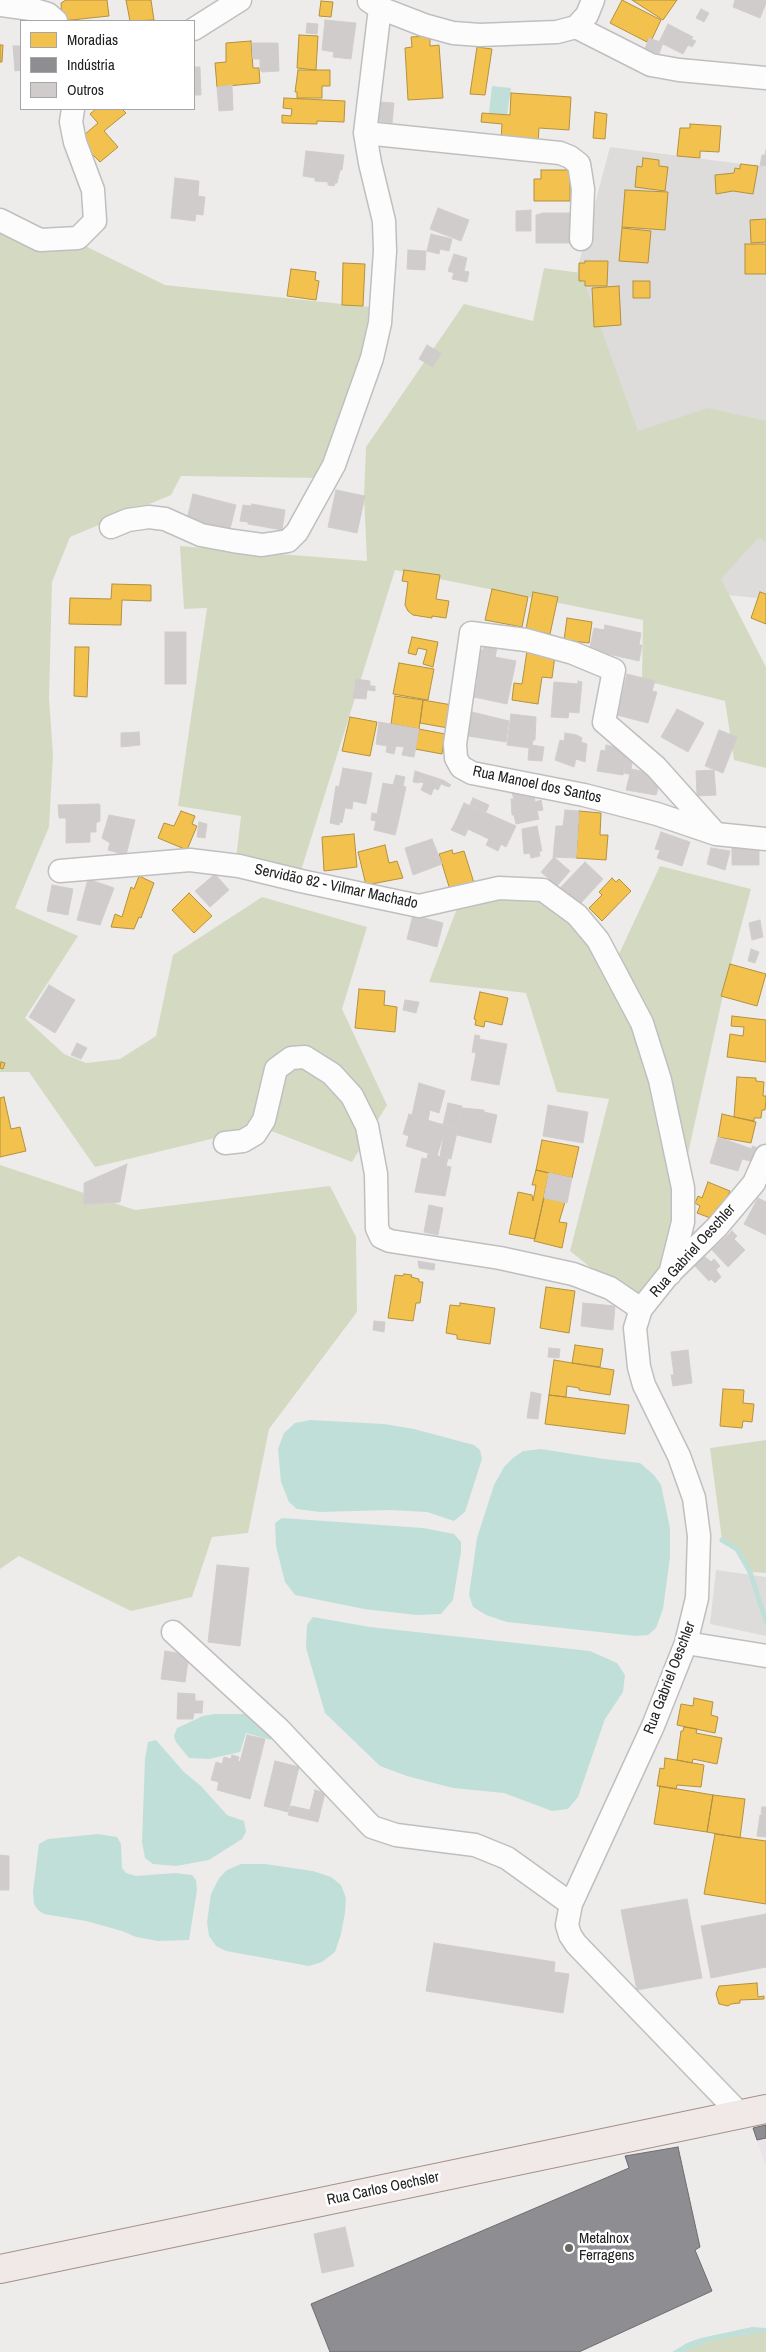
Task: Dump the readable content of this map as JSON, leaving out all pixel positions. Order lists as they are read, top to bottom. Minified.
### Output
{"streets":{"main road":["Rua Carlos Oechsler"],"street":["Rua Manoel dos Santos","Servidão 82 - Vilmar Machado","Rua Gabriel Oeschler"]},"crossings":[["Servidão 82 - Vilmar Machado","Rua Gabriel Oeschler"],["Rua Gabriel Oeschler","Rua Carlos Oechsler"]],"places":["Metalnox Ferragens"],"legend":["Moradias","Indústria","Outros"]}
